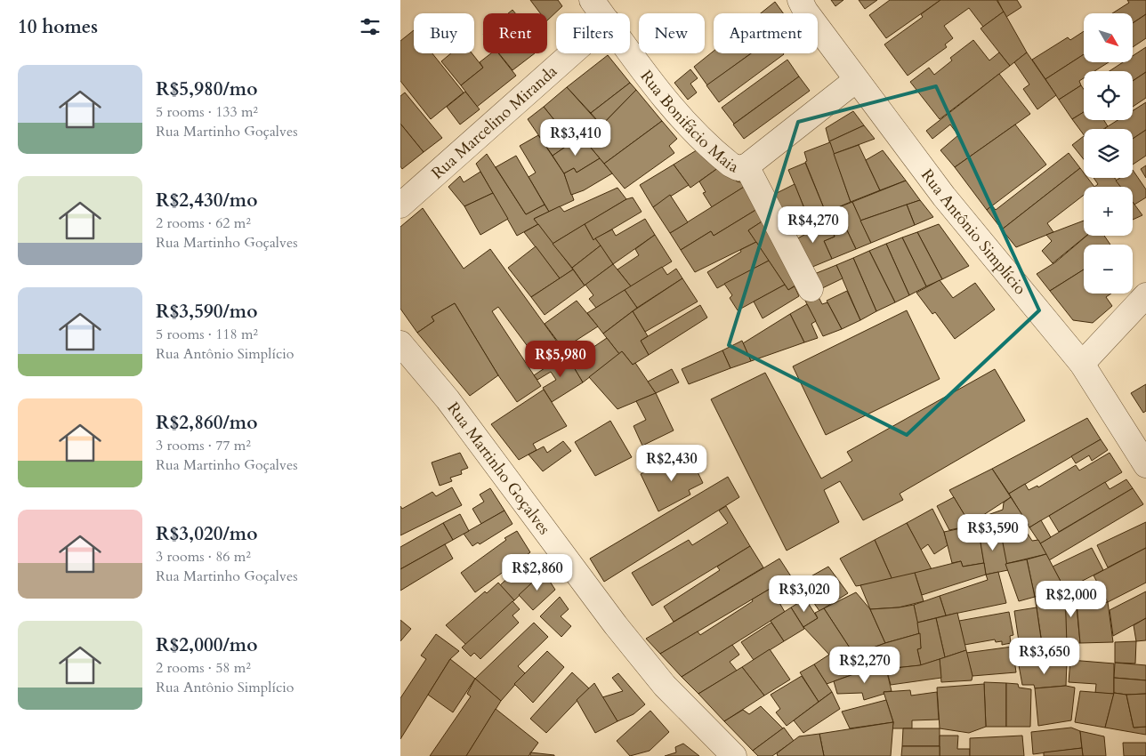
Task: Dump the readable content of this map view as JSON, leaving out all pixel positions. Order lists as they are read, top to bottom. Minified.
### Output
{"streets":{"street":["Rua Bonifácio Maia","Rua Marcelino Miranda","Rua Antônio Simplício","Rua Martinho Goçalves"]},"crossings":[["Rua Bonifácio Maia","Rua Antônio Simplício"]],"north":"bottom right","page":{"heading":"10 homes","map_buttons":["+","−"],"chip":["Buy","Rent","Filters","New","Apartment"],"list":[{"name":"R$5,980/mo","note":"5 rooms · 133 m² · Rua Martinho Goçalves"},{"name":"R$2,430/mo","note":"2 rooms · 62 m² · Rua Martinho Goçalves"},{"name":"R$3,590/mo","note":"5 rooms · 118 m² · Rua Antônio Simplício"},{"name":"R$2,860/mo","note":"3 rooms · 77 m² · Rua Martinho Goçalves"},{"name":"R$3,020/mo","note":"3 rooms · 86 m² · Rua Martinho Goçalves"},{"name":"R$2,000/mo","note":"2 rooms · 58 m² · Rua Antônio Simplício"}],"price":["R$3,410","R$4,270","R$5,980","R$2,430","R$3,590","R$2,860","R$3,020","R$2,000","R$3,650","R$2,270"]}}
